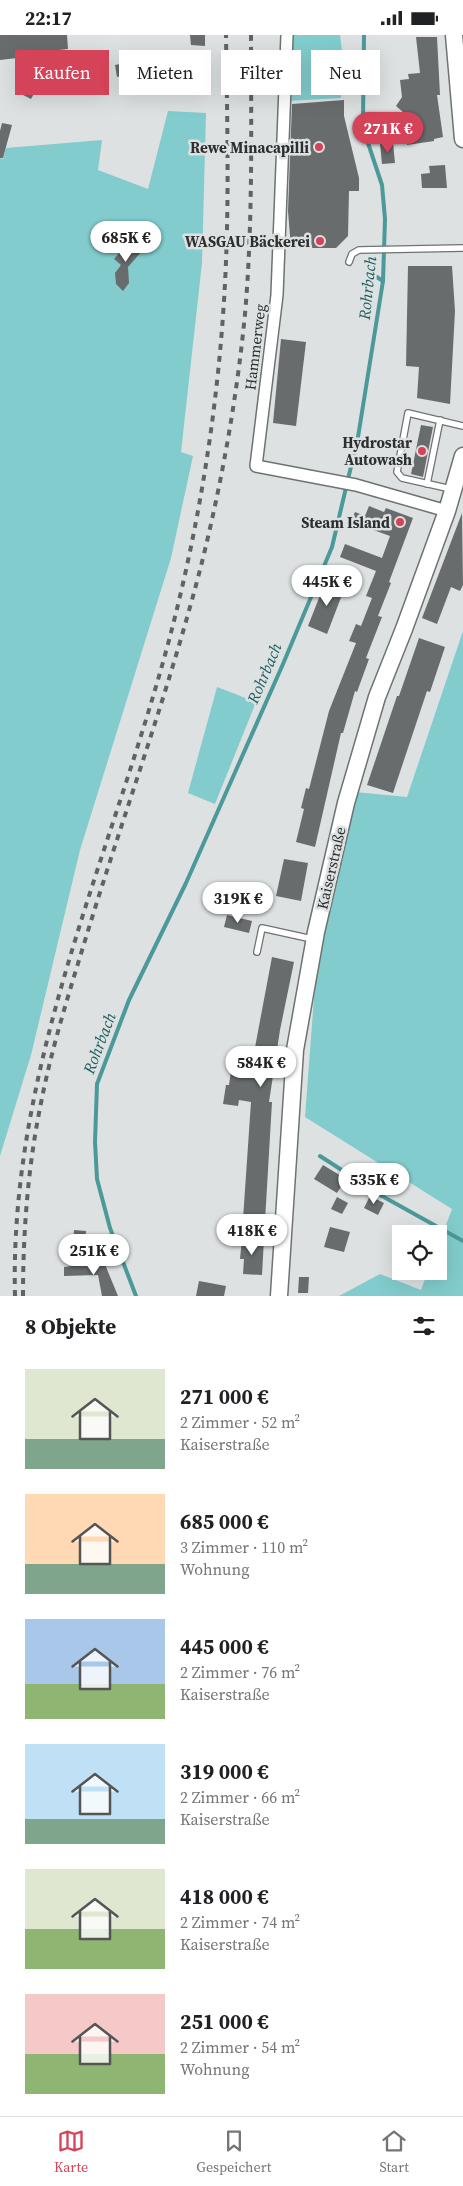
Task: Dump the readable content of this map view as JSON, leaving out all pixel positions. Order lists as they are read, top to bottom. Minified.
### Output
{"streets":{"main road":["Kaiserstraße"],"street":["Hammerweg"]},"crossings":[["Hammerweg","Kaiserstraße"]],"water":["Rohrbach"],"places":["Rewe Minacapilli","WASGAU Bäckerei","Hydrostar Autowash","Steam Island"],"page":{"status":"22:17","chip":["Kaufen","Mieten","Filter","Neu"],"price":["271K €","685K €","445K €","319K €","584K €","535K €","418K €","251K €"],"heading":"8 Objekte","list":[{"name":"271 000 €","note":"2 Zimmer · 52 m² · Kaiserstraße"},{"name":"685 000 €","note":"3 Zimmer · 110 m² · Wohnung"},{"name":"445 000 €","note":"2 Zimmer · 76 m² · Kaiserstraße"},{"name":"319 000 €","note":"2 Zimmer · 66 m² · Kaiserstraße"},{"name":"418 000 €","note":"2 Zimmer · 74 m² · Kaiserstraße"},{"name":"251 000 €","note":"2 Zimmer · 54 m² · Wohnung"}],"tabs":["Karte","Gespeichert","Start"]}}
